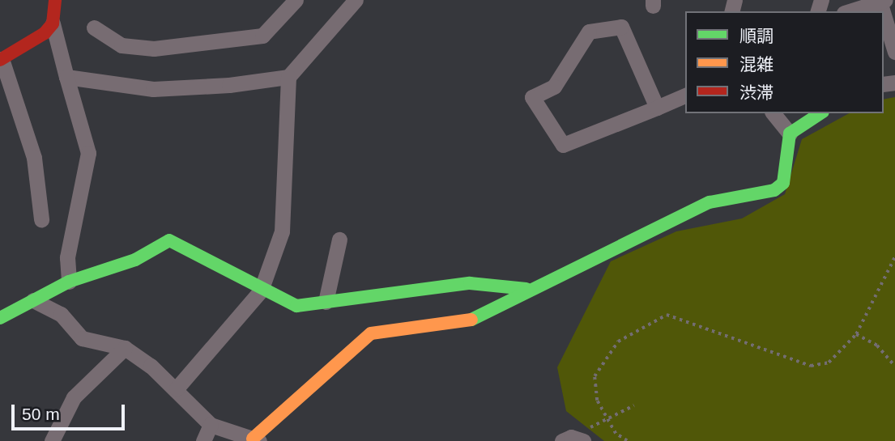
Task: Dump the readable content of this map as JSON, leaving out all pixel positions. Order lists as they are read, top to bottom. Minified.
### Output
{"legend":["順調","混雑","渋滞"],"scale_bar":"50 m"}
